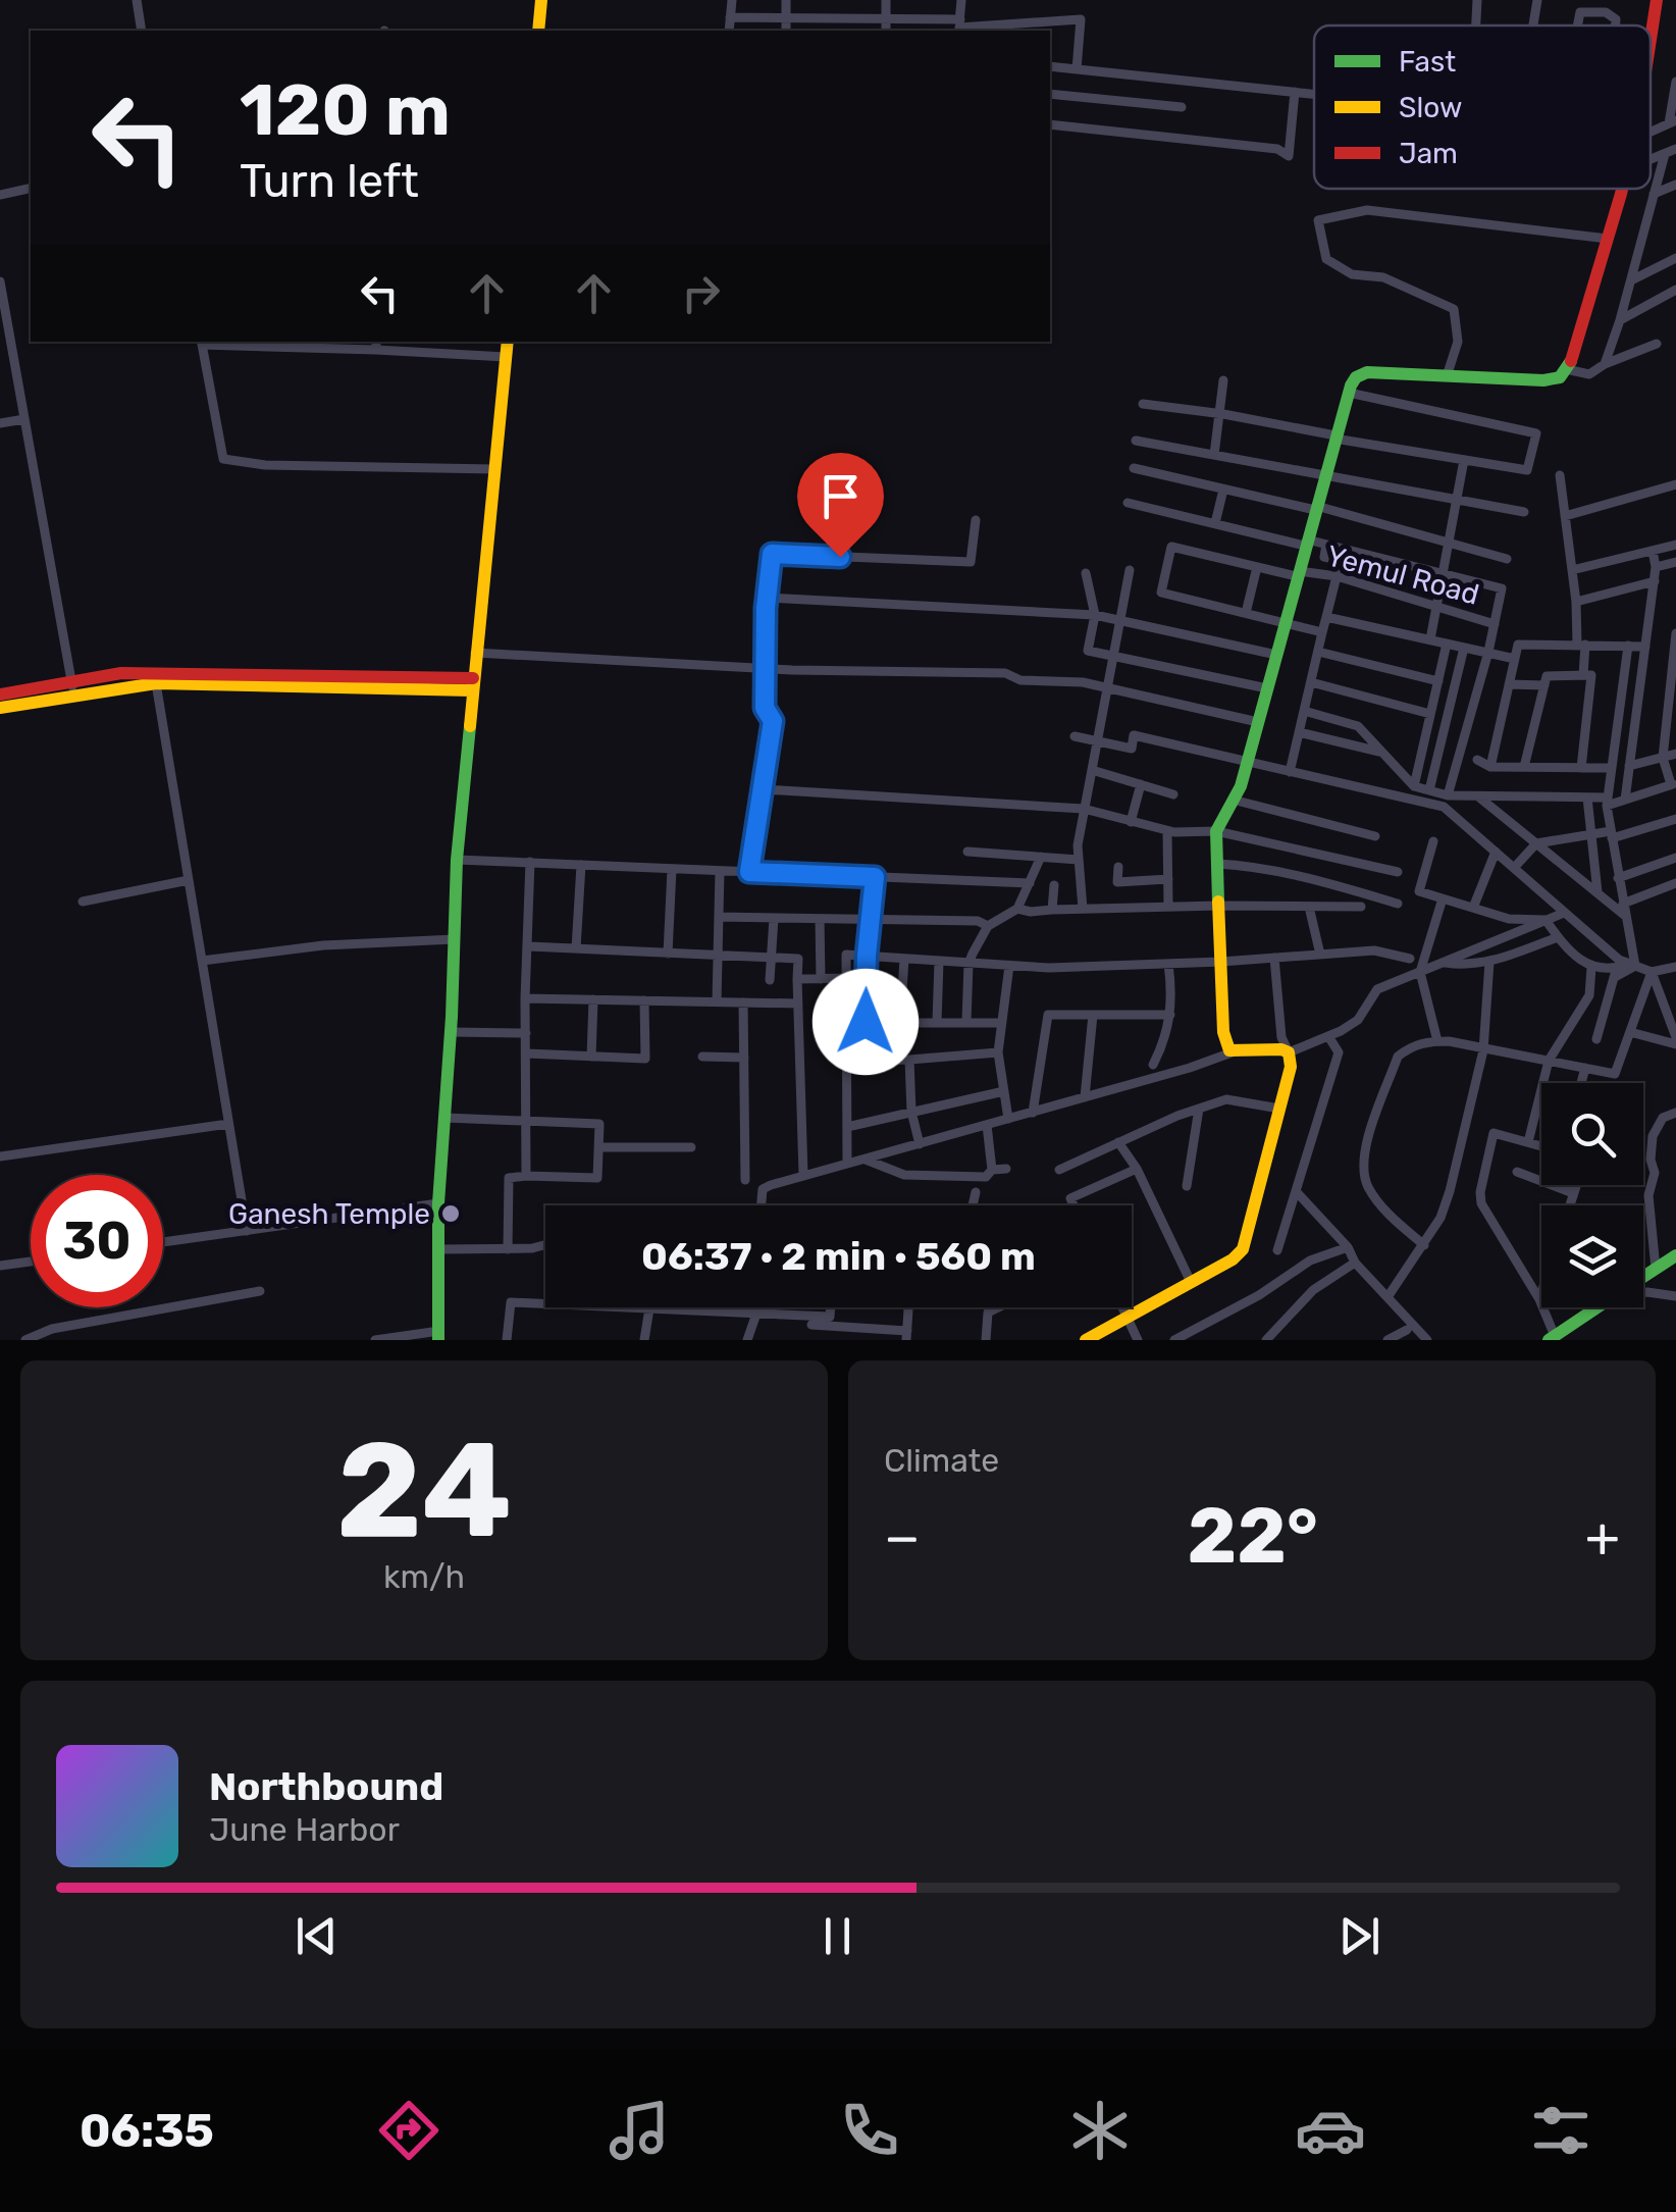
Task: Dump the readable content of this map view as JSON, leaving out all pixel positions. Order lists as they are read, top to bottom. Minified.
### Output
{"streets":{"street":["Yemul Road"]},"places":["Ganesh Temple"],"legend":["Fast","Slow","Jam"],"page":{"turn":["120 m","Turn left"],"limit":"30","trip":"06:37 · 2 min · 560 m","tile":[["24","km/h"],"Climate"],"heat":["−","22°","+"],"song":["Northbound","June Harbor"],"tabs":"06:35"}}
